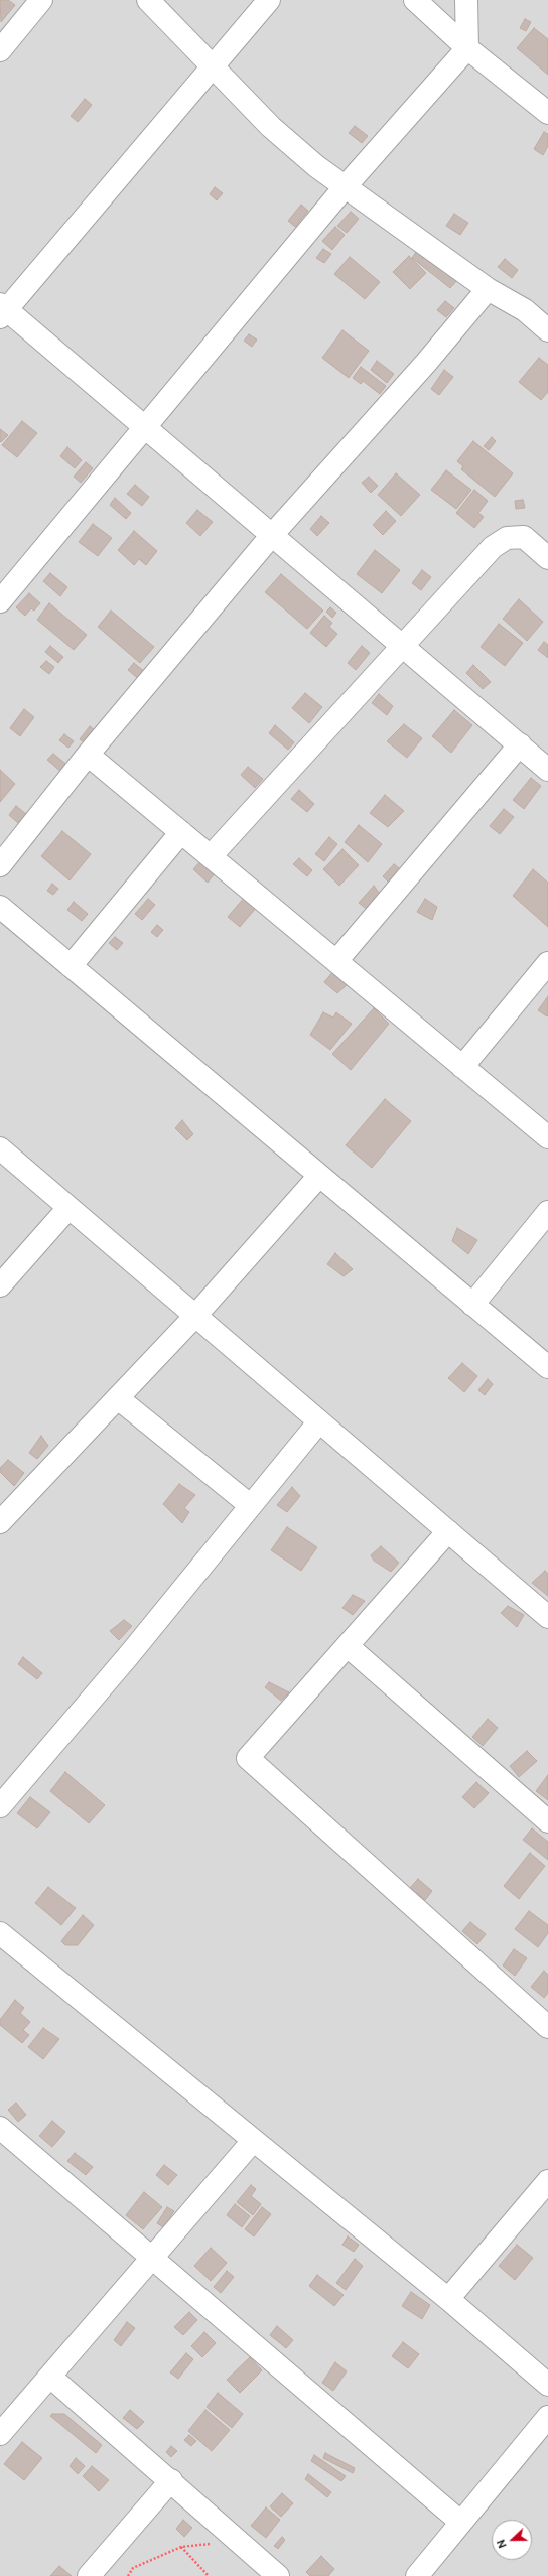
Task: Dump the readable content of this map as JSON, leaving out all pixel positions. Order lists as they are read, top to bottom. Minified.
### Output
{"north":"left"}
